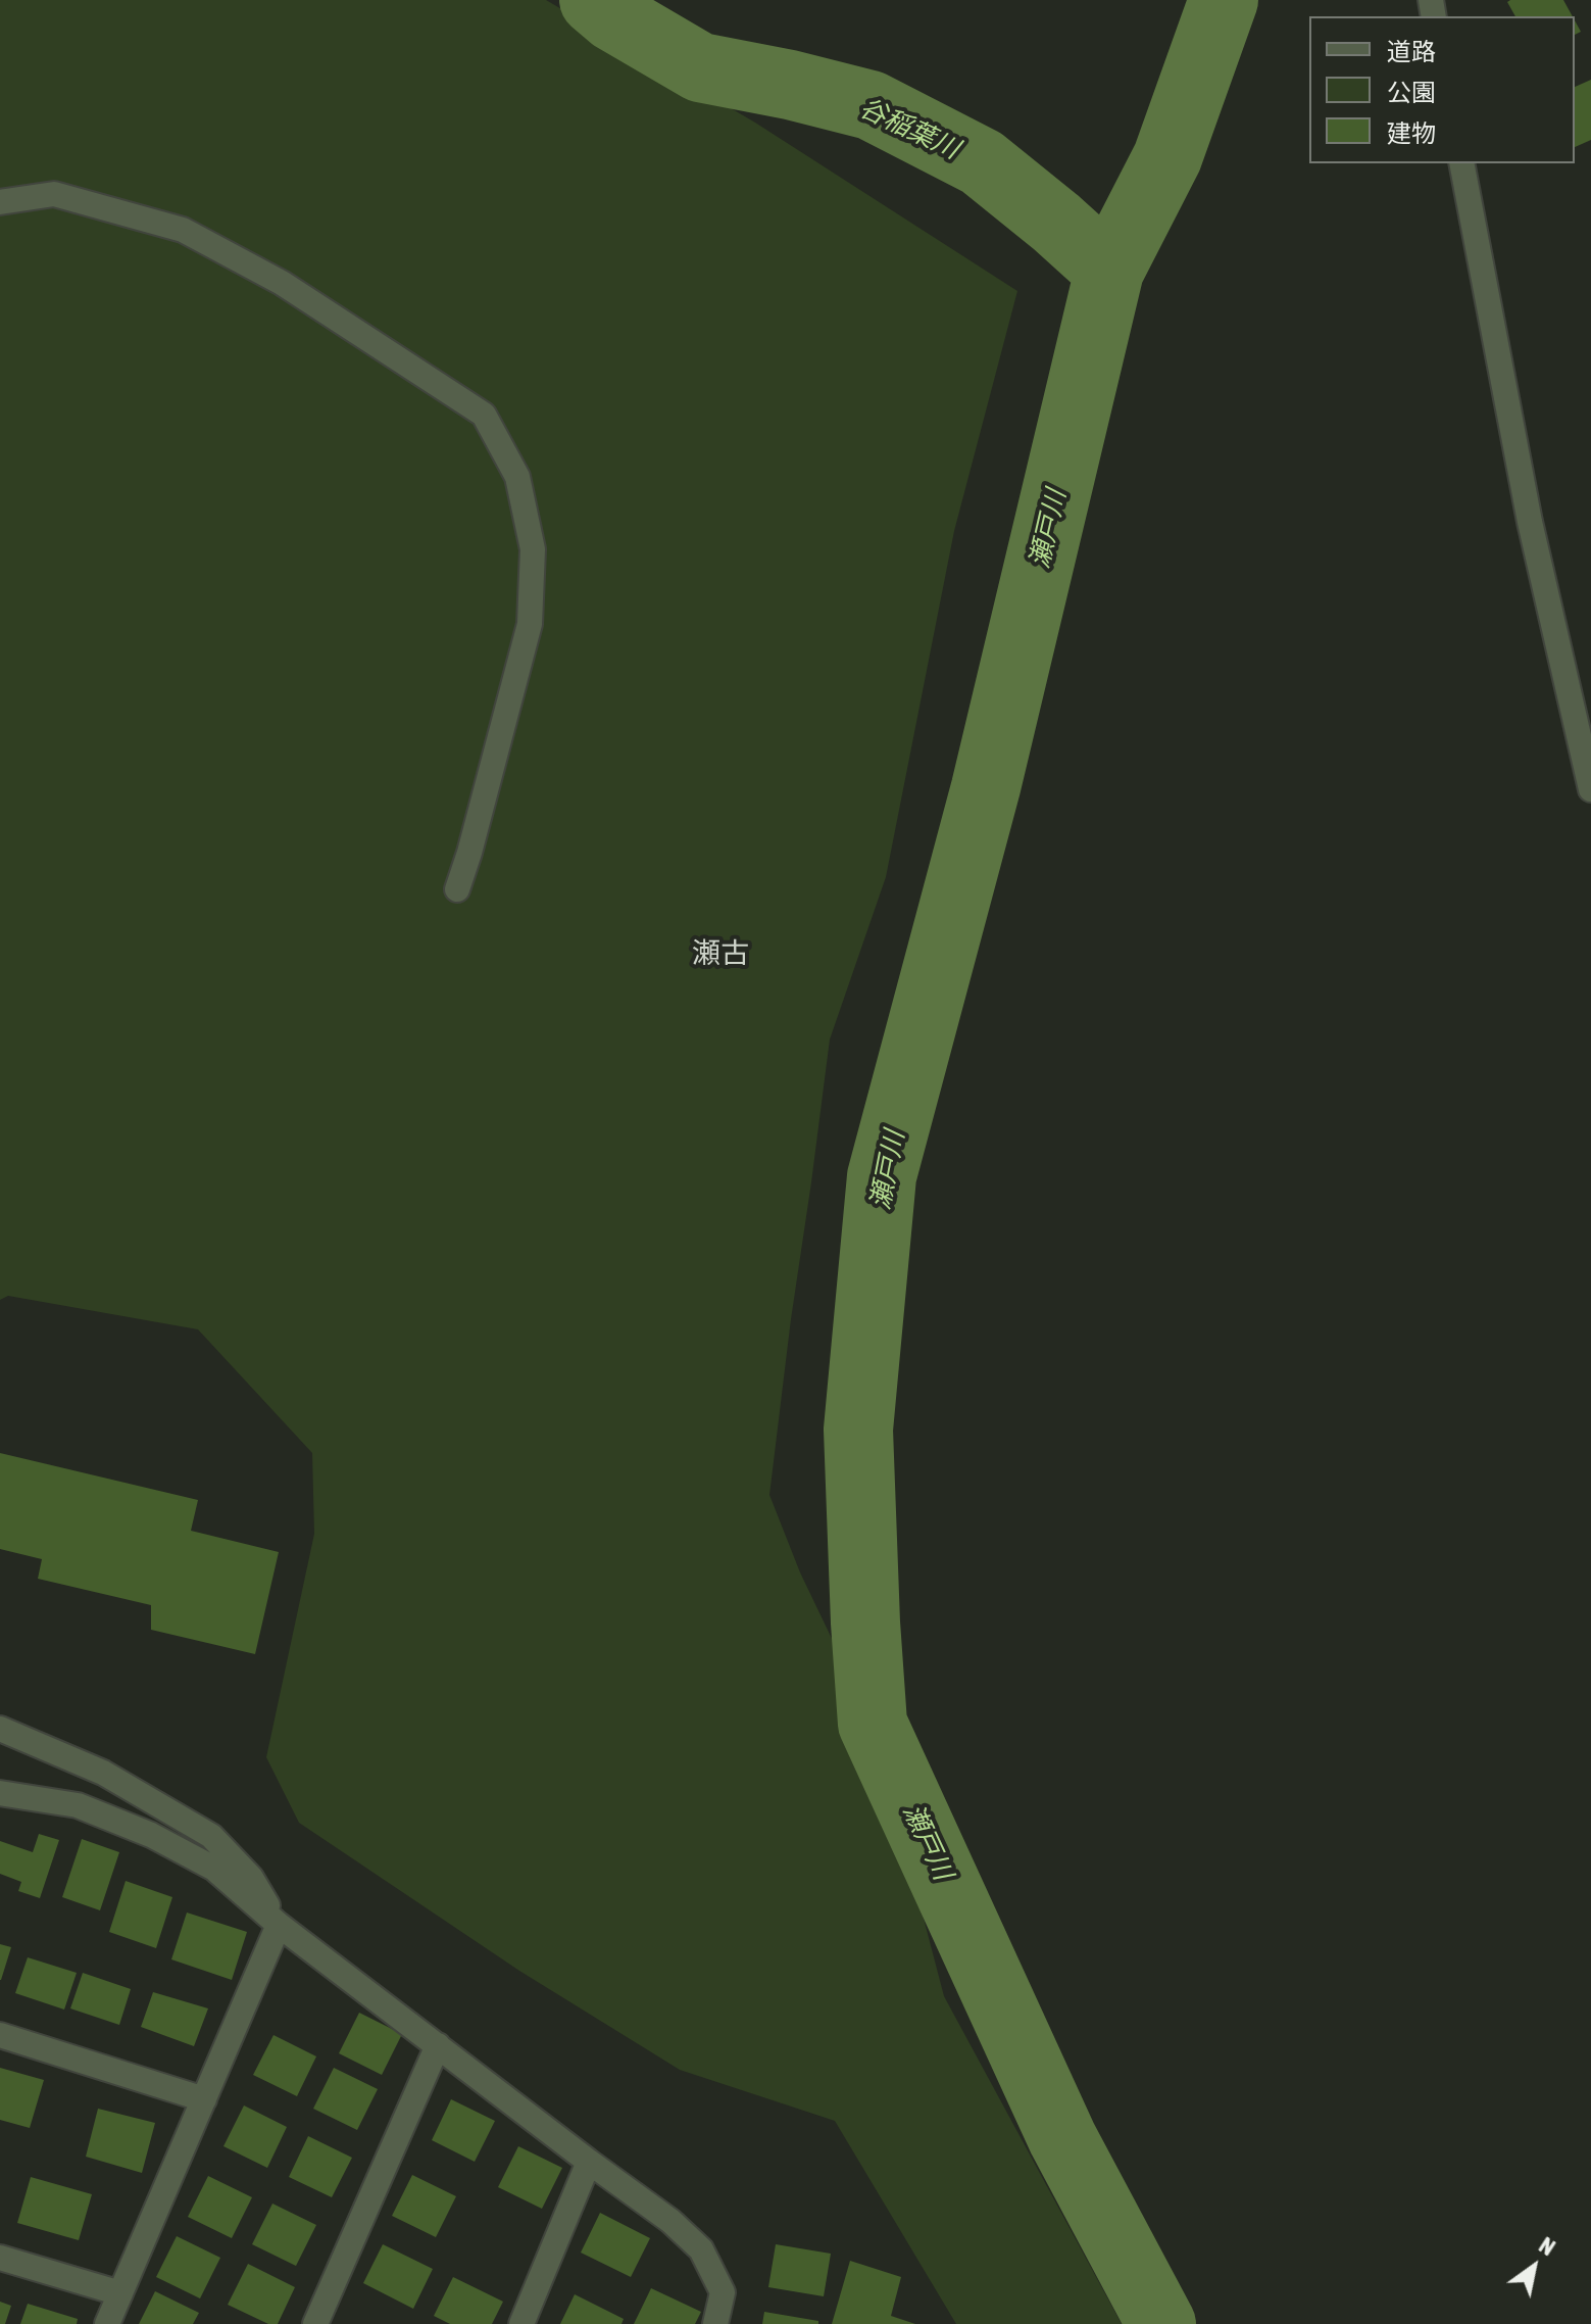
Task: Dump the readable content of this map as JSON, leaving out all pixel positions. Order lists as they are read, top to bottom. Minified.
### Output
{"districts":["瀬古"],"water":["谷稲葉川","瀬戸川"],"legend":["道路","公園","建物"],"north":"top right"}
